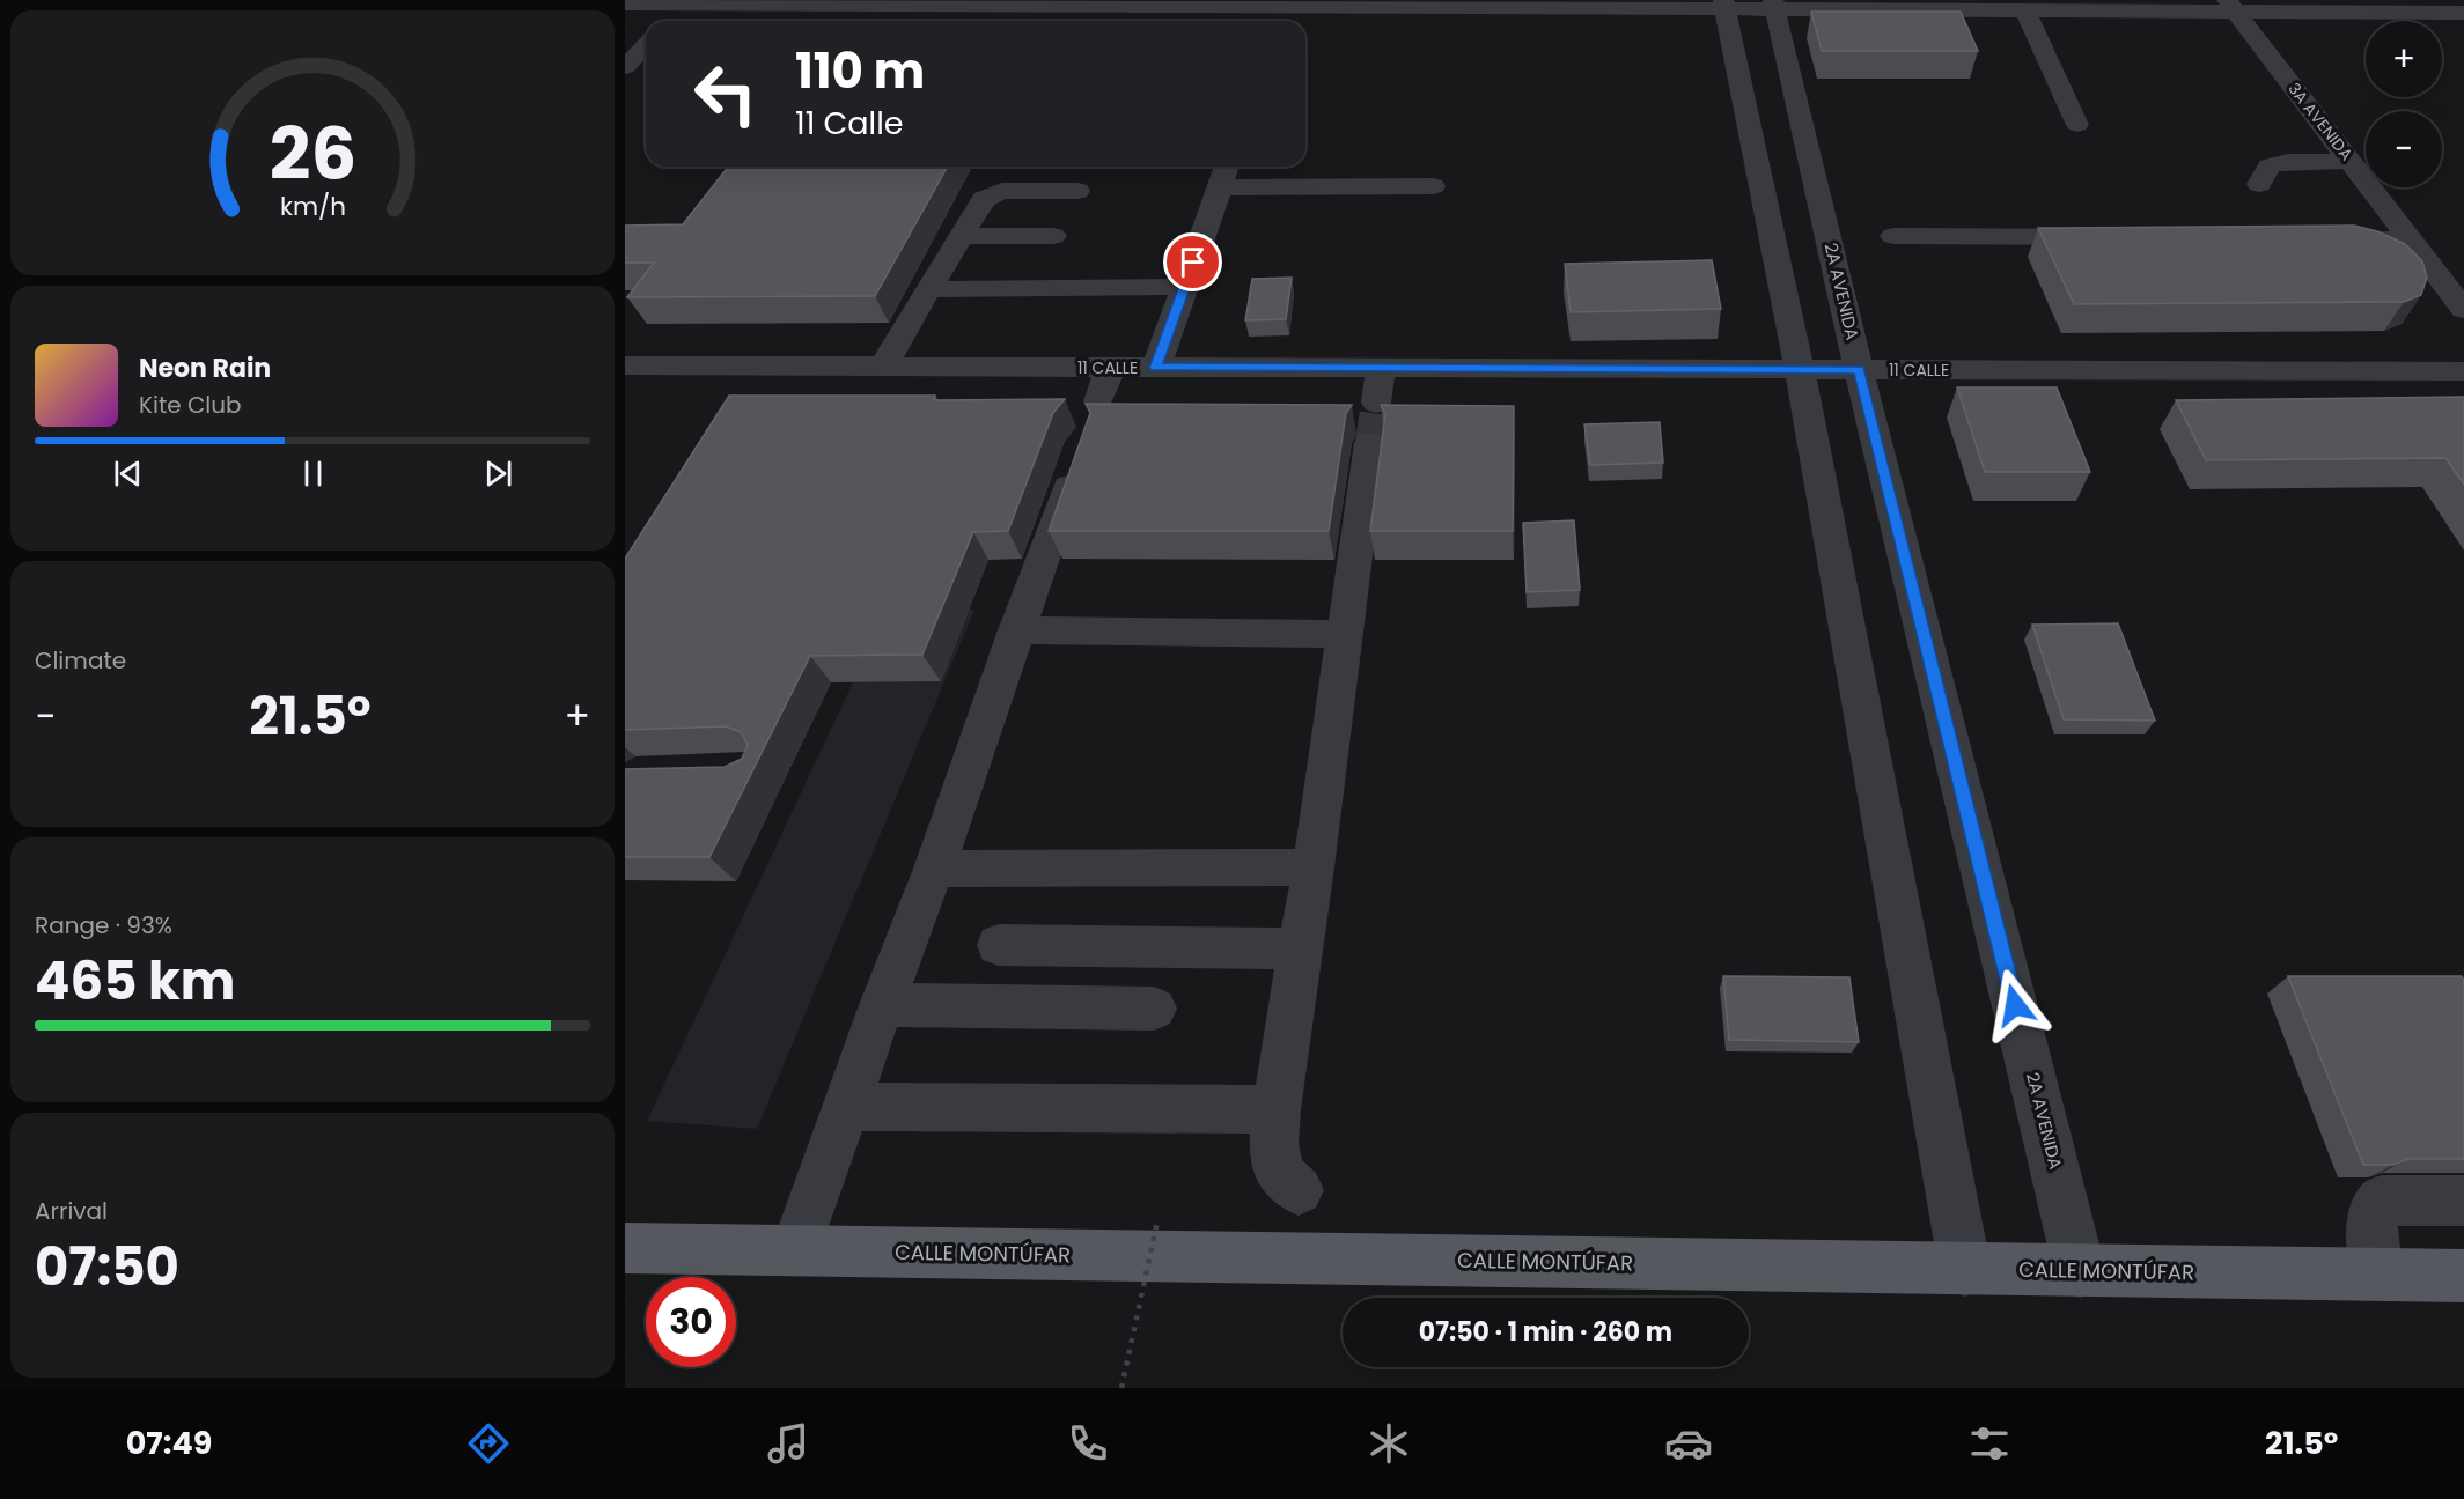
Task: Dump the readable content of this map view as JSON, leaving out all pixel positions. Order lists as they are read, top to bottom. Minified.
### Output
{"streets":{"main road":["CALLE MONTÚFAR"],"street":["3A AVENIDA","2A AVENIDA","11 CALLE"]},"crossings":[["2A AVENIDA","11 CALLE"],["2A AVENIDA","CALLE MONTÚFAR"]],"page":{"map_buttons":["+","−"],"turn":["110 m","11 Calle"],"song":["Neon Rain","Kite Club"],"tile":["Climate",["Range · 93%","465 km"],["Arrival","07:50"]],"heat":["−","21.5°","+"],"limit":"30","trip":"07:50 · 1 min · 260 m","tabs":["07:49","21.5°"],"gauge":["26","km/h"]}}
